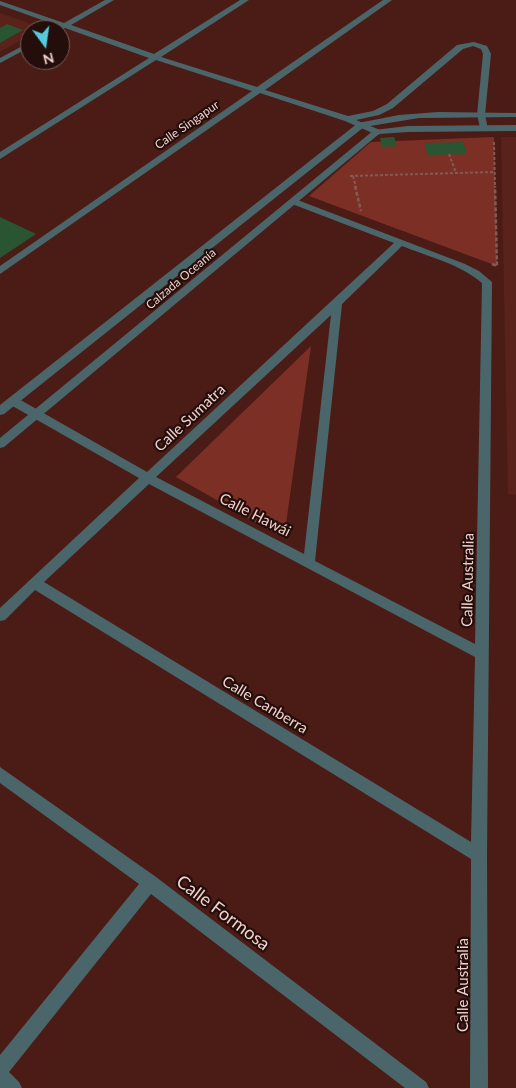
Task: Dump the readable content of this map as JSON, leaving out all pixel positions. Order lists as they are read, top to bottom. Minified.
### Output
{"streets":{"street":["Calle Singapur","Calzada Oceanía","Calle Sumatra","Calle Hawái","Calle Australia","Calle Canberra","Calle Formosa"]},"crossings":[["Calzada Oceanía","Calle Hawái"],["Calzada Oceanía","Calle Australia"],["Calle Sumatra","Calle Hawái"],["Calle Sumatra","Calle Australia"],["Calle Sumatra","Calle Canberra"],["Calle Hawái","Calle Australia"],["Calle Australia","Calle Canberra"]],"north":"bottom"}
